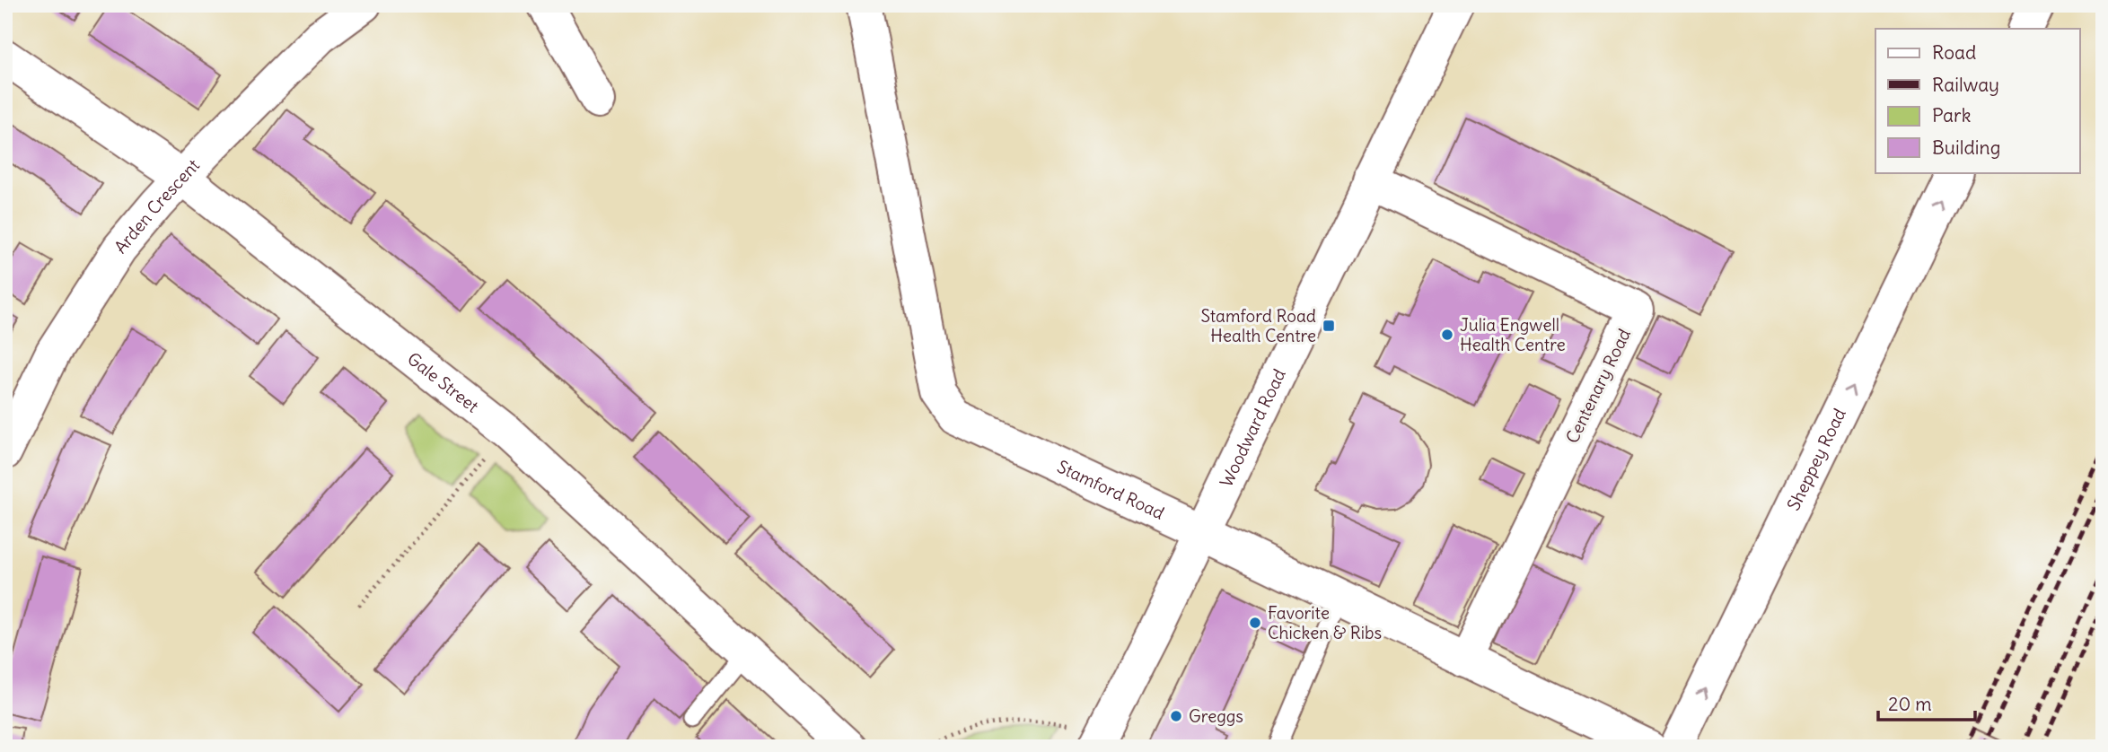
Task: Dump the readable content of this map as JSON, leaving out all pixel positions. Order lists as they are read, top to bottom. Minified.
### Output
{"streets":{"street":["Arden Crescent","Gale Street","Centenary Road","Woodward Road","Sheppey Road","Stamford Road"]},"crossings":[["Arden Crescent","Gale Street"],["Centenary Road","Woodward Road"],["Centenary Road","Stamford Road"],["Woodward Road","Stamford Road"]],"one_way":["Sheppey Road"],"places":{"transit":["Stamford Road Health Centre"],"other":["Julia Engwell Health Centre","Favorite Chicken & Ribs","Greggs"]},"legend":["Road","Railway","Park","Building"],"scale_bar":"20 m"}
